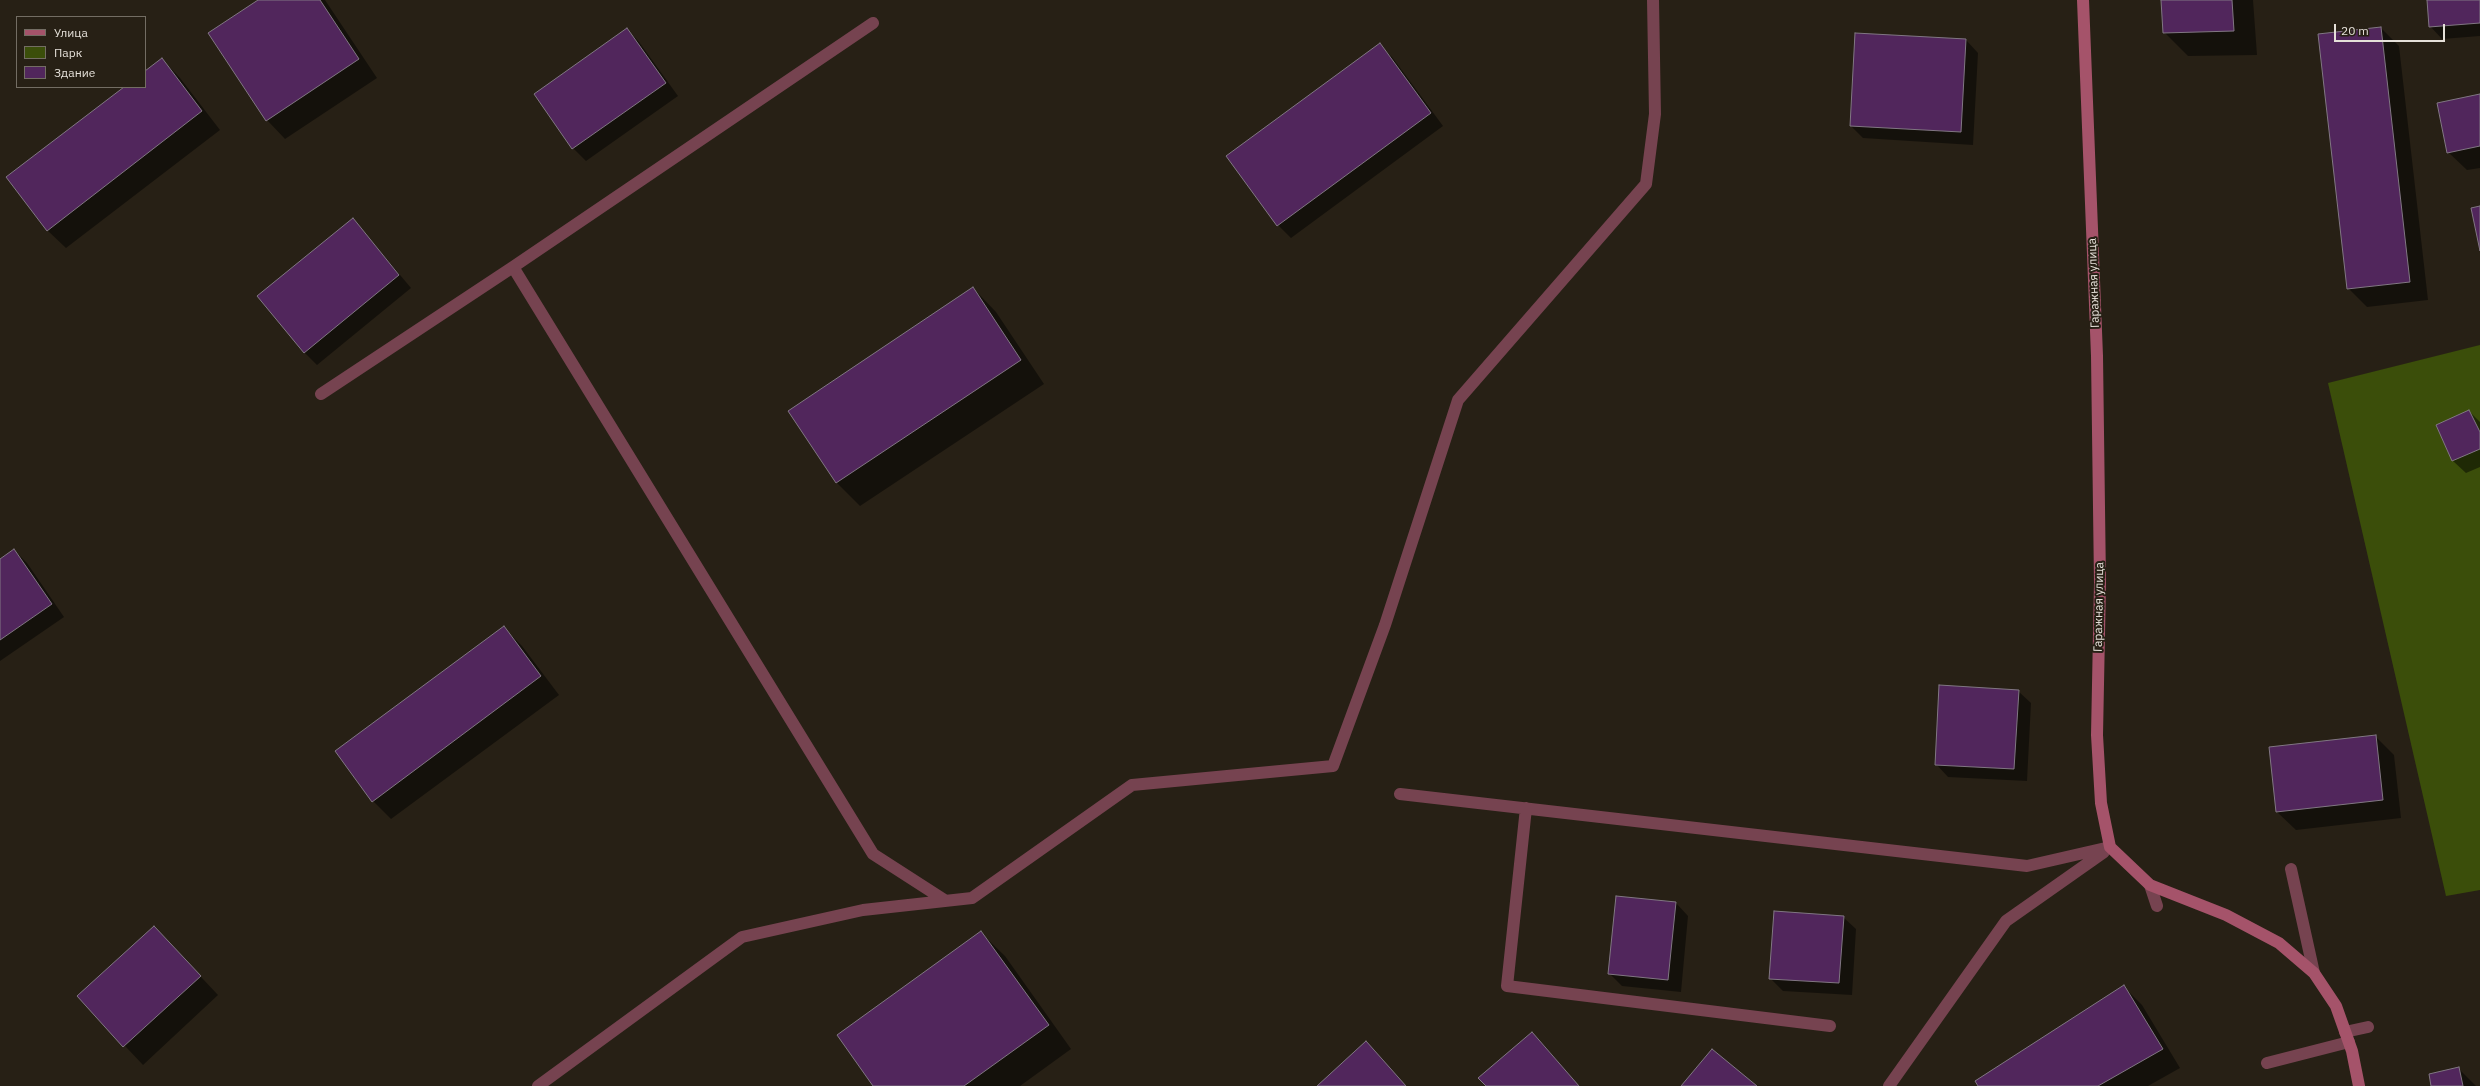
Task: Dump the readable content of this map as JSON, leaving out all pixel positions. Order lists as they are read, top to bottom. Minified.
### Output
{"streets":{"street":["Гаражная улица"]},"legend":["Улица","Парк","Здание"],"scale_bar":"20 m"}
